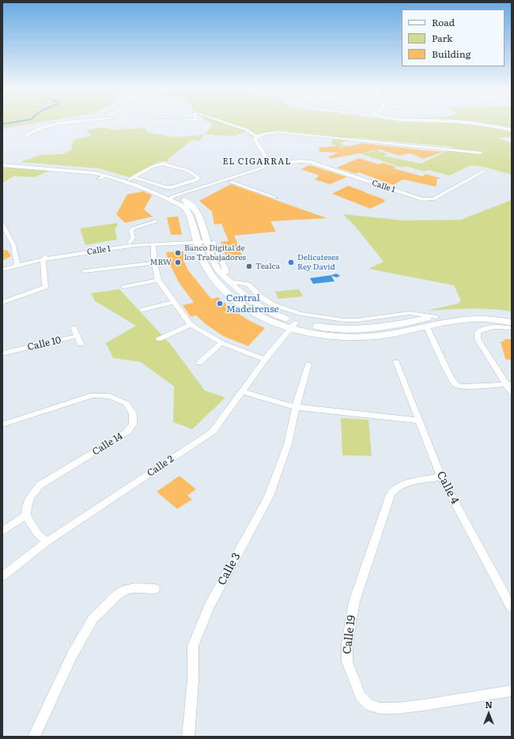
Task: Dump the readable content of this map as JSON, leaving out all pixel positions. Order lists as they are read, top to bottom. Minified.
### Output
{"streets":{"street":["Calle 1","Calle 10","Calle 14","Calle 2","Calle 4","Calle 3","Calle 19"]},"crossings":[["Calle 4","Calle 19"]],"districts":["EL CIGARRAL"],"places":["Banco Digital de los Trabajadores","MRW","Delicateses Rey David","Tealca","Central Madeirense"],"legend":["Road","Park","Building"],"north":"top"}
